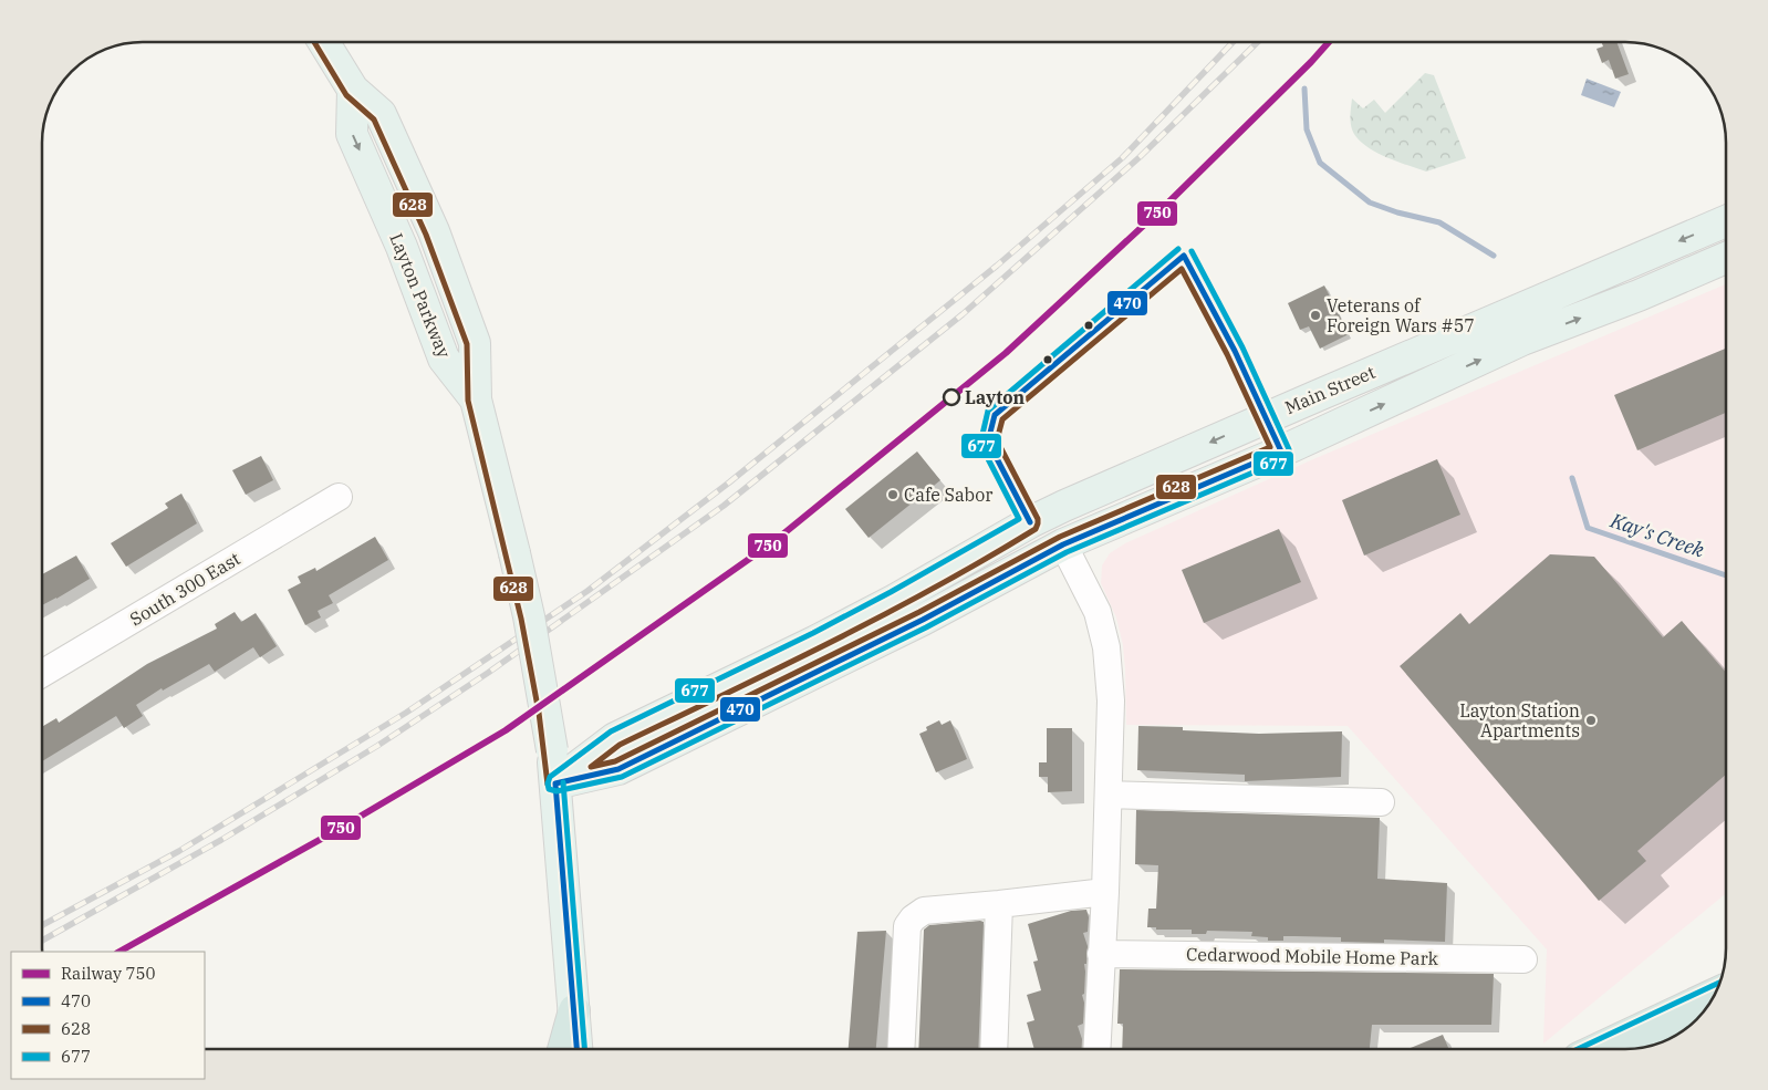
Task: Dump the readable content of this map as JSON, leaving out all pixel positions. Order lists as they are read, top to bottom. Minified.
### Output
{"streets":{"main road":["Layton Parkway","Main Street"],"street":["South 300 East","Cedarwood Mobile Home Park"]},"crossings":[["Layton Parkway","Main Street"]],"water":["Kay's Creek"],"places":["Veterans of Foreign Wars #57","Layton","Cafe Sabor","Layton Station Apartments"],"lines":["rail line 750","transit line 628","transit line 677","transit line 470"],"legend":["Railway 750","470","628","677"]}
